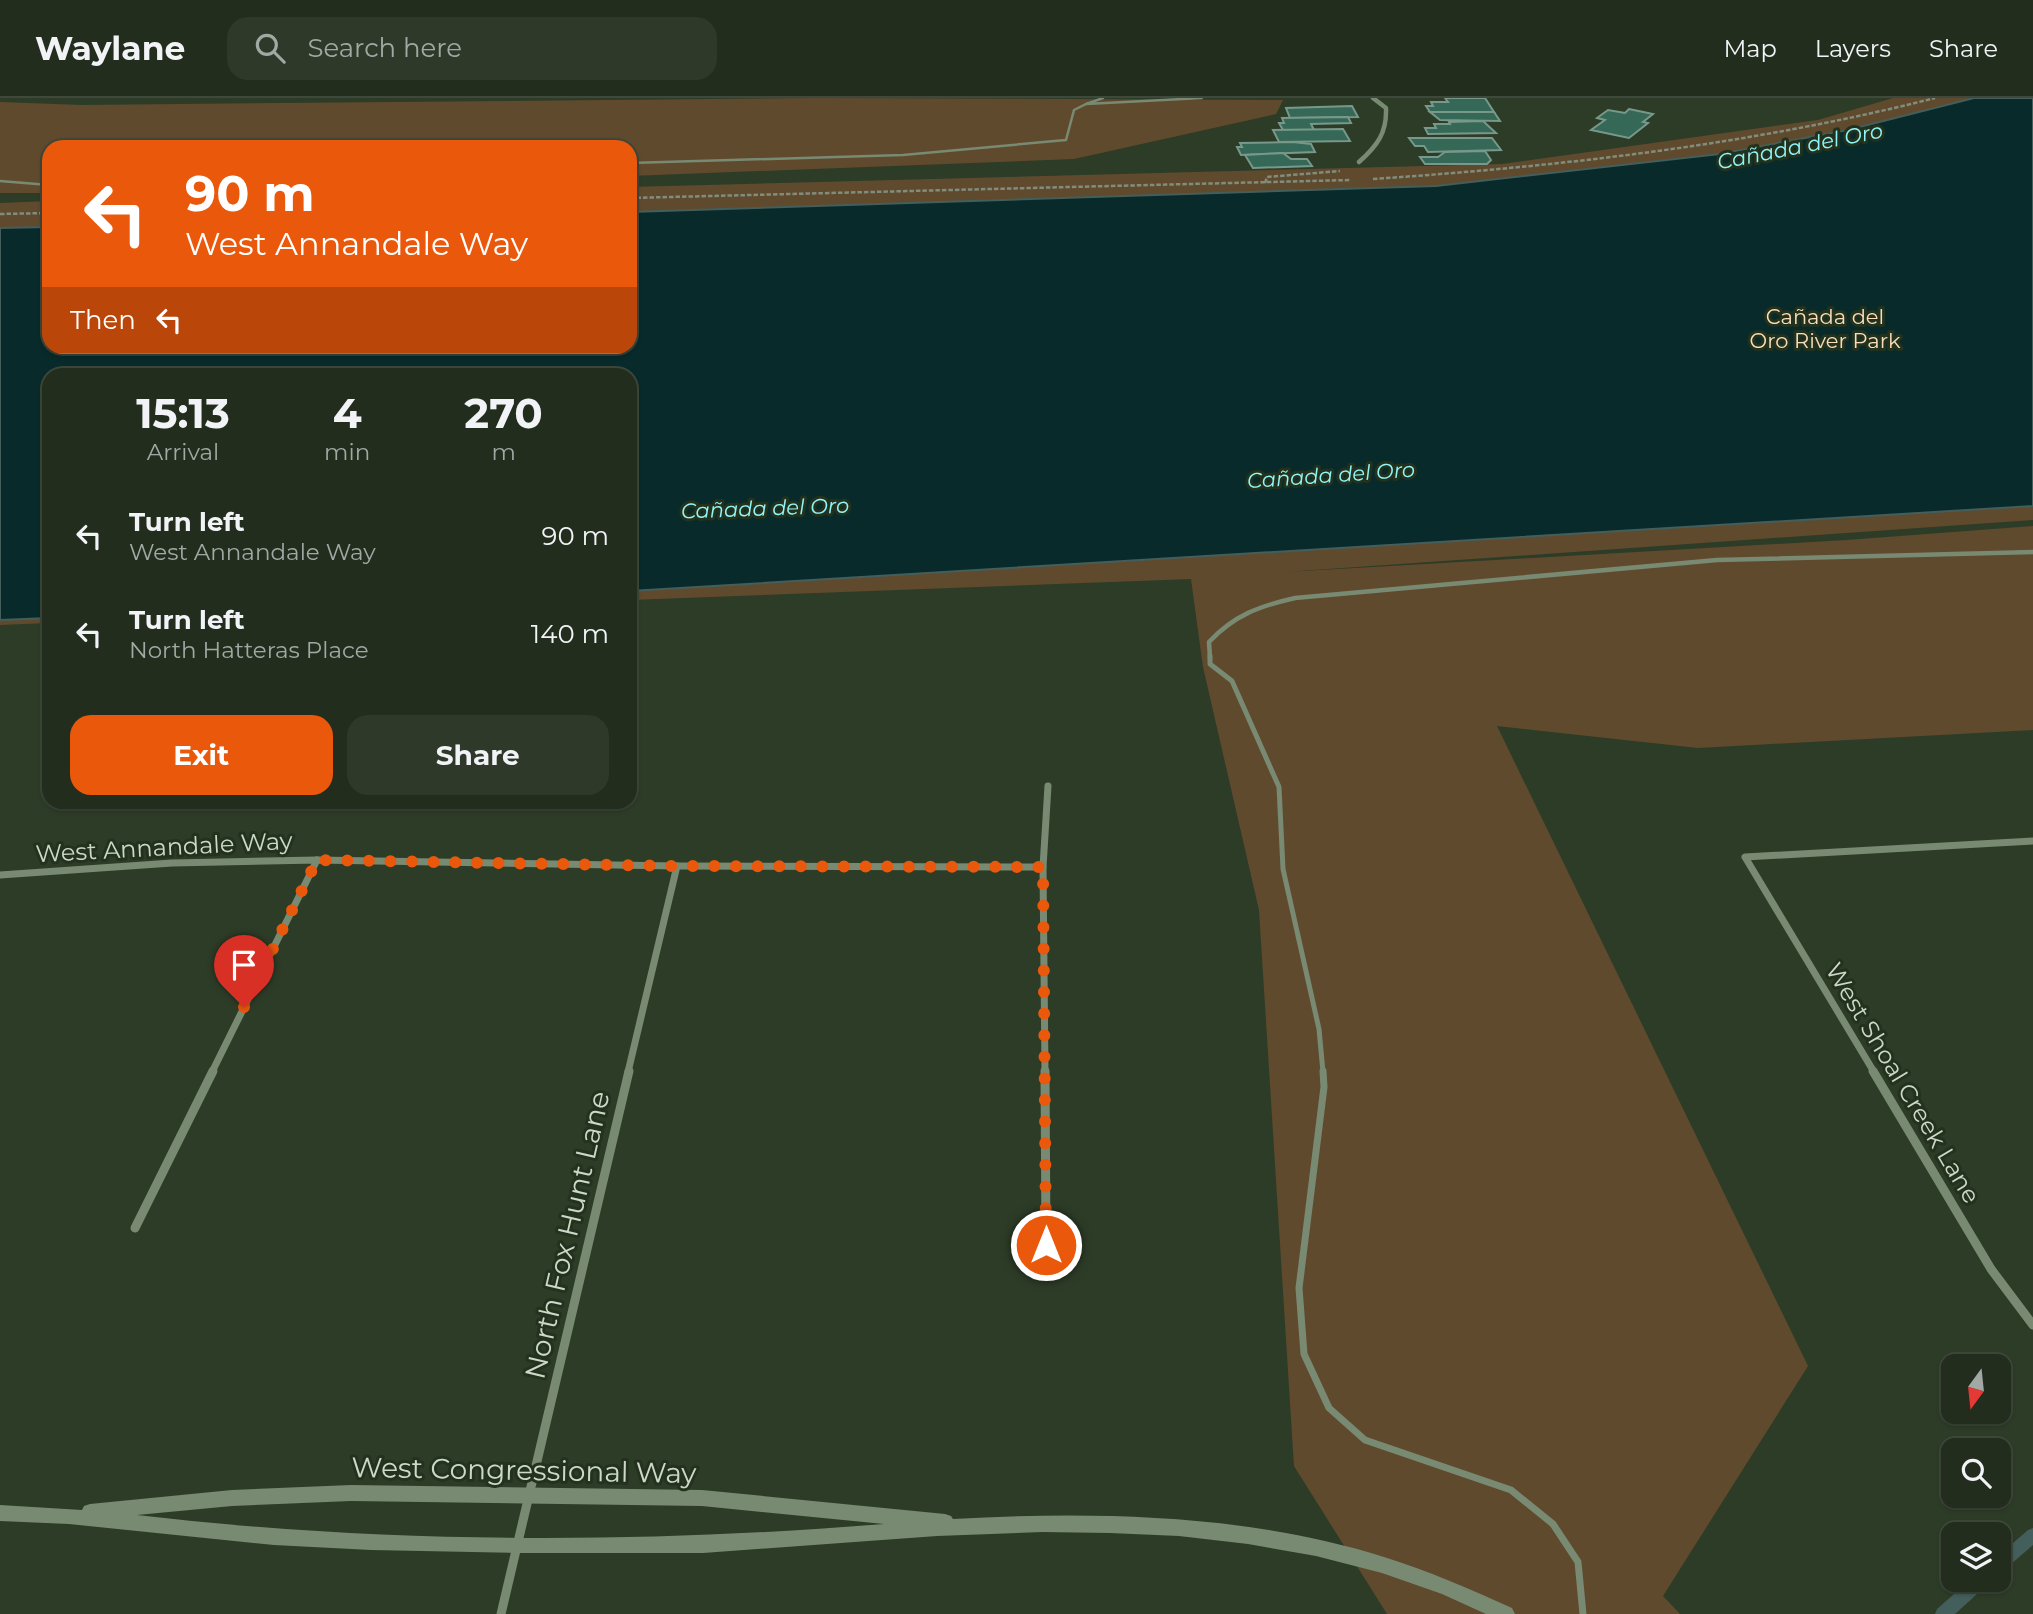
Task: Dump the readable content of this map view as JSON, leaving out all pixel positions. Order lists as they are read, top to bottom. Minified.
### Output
{"streets":{"street":["West Annandale Way","West Shoal Creek Lane","North Fox Hunt Lane","West Congressional Way"]},"crossings":[["West Annandale Way","North Fox Hunt Lane"],["North Fox Hunt Lane","West Congressional Way"]],"water":["Cañada del Oro"],"parks":["Cañada del Oro River Park"],"north":"bottom","page":{"header":"Waylane","search":"Search here","nav":["Map","Layers","Share"],"turn":["90 m","West Annandale Way"],"then":"Then","eta":["15:13","Arrival","4","min","270","m"],"list":[{"name":"Turn left","note":"West Annandale Way","value":"90 m"},{"name":"Turn left","note":"North Hatteras Place","value":"140 m"}],"buttons":["Exit","Share"]}}
